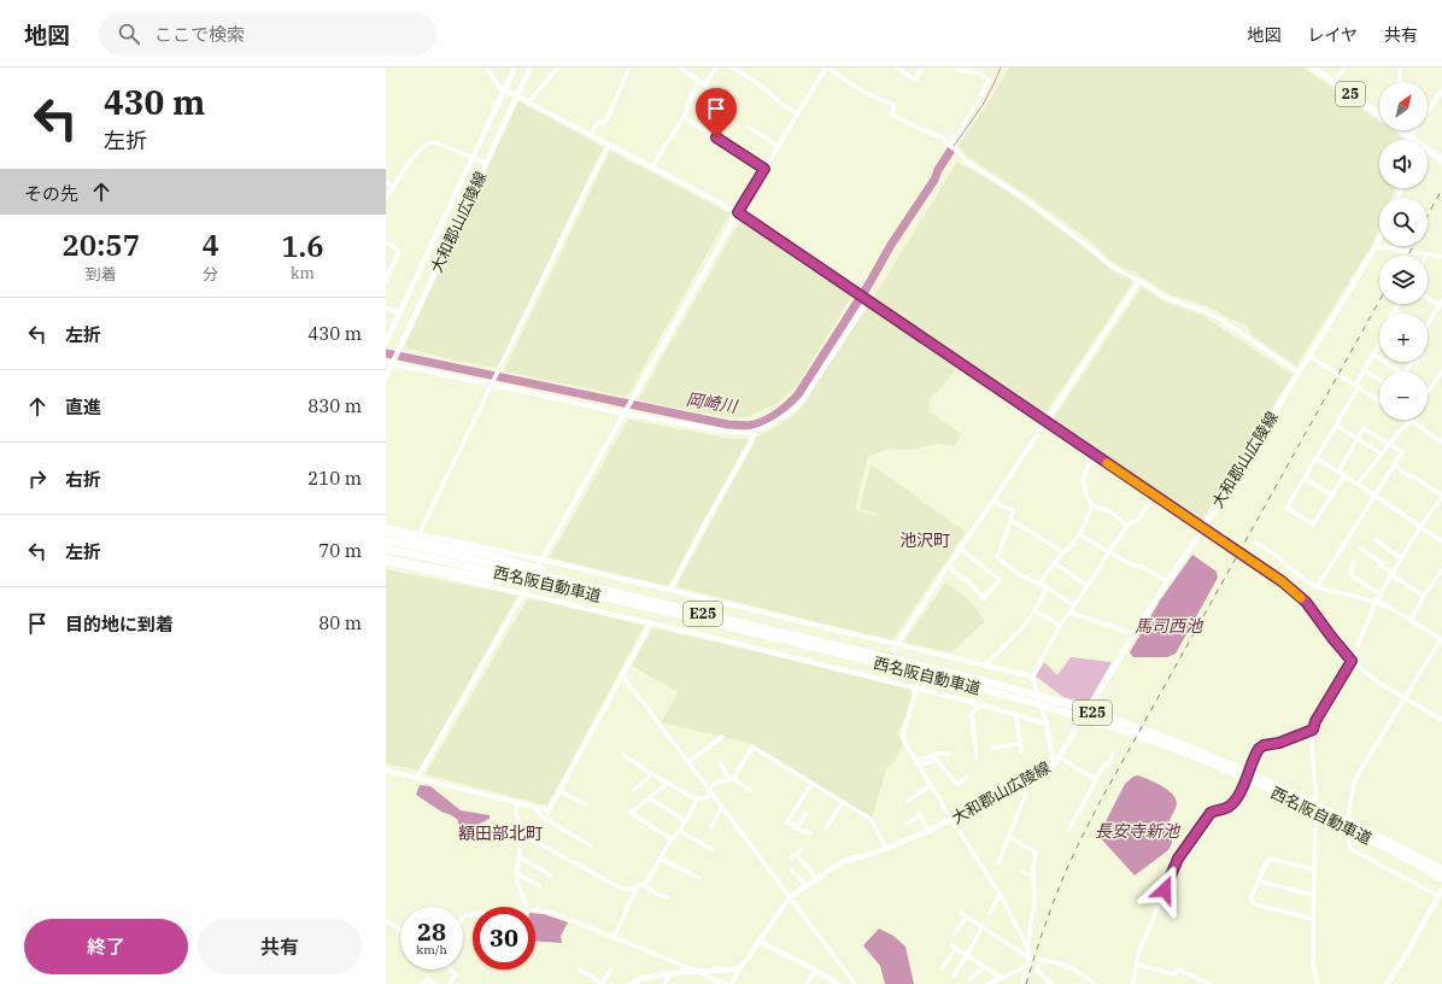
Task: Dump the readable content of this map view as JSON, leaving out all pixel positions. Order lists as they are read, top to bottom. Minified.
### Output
{"streets":{"highway":["25","西名阪自動車道","E25"],"main road":["大和郡山広陵線"]},"districts":["池沢町","額田部北町"],"water":["岡崎川","馬司西池","長安寺新池"],"north":"top right","page":{"header":"地図","search":"ここで検索","nav":["地図","レイヤ","共有"],"turn":["430 m","左折"],"map_buttons":["+","−"],"then":"その先","eta":["20:57","到着","4","分","1.6","km"],"list":[{"name":"左折","value":"430 m"},{"name":"直進","value":"830 m"},{"name":"右折","value":"210 m"},{"name":"左折","value":"70 m"},{"name":"目的地に到着","value":"80 m"}],"speed":"28 km/h","limit":"30","buttons":["終了","共有"]}}
